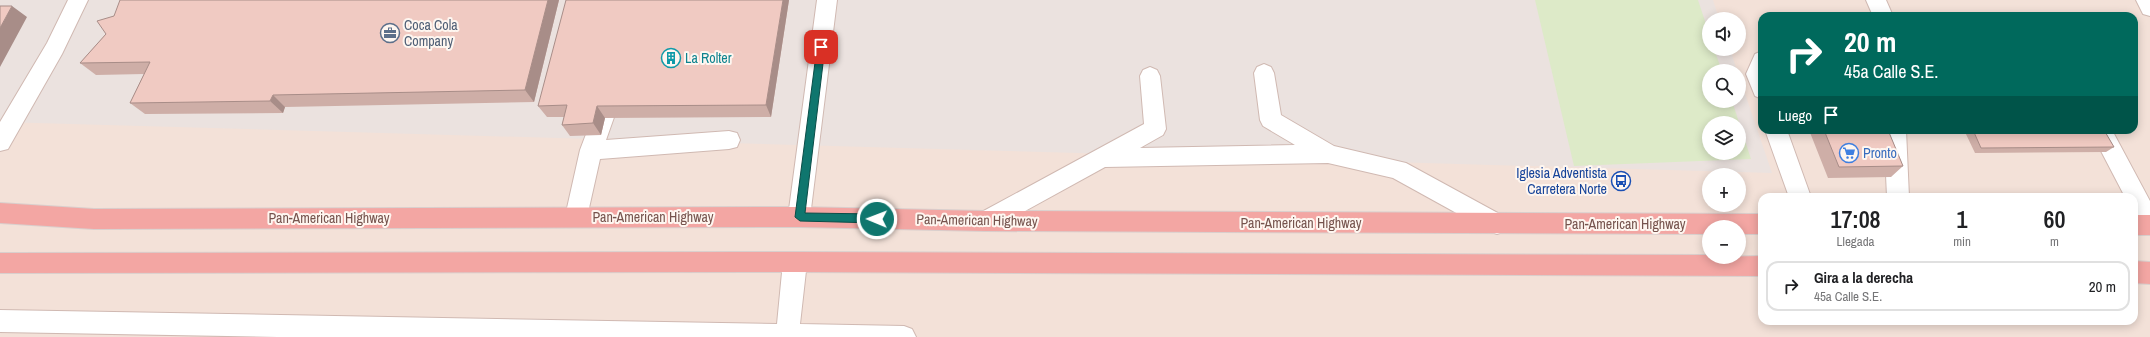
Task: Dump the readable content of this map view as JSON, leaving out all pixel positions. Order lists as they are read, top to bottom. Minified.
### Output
{"streets":{"highway":["Pan-American Highway"]},"places":{"office":["Coca Cola Company"],"building":["La Rolter"],"supermarket":["Pronto"],"bus stop":["Iglesia Adventista Carretera Norte"]},"page":{"map_buttons":["+","−"],"turn":["20 m","45a Calle S.E."],"then":"Luego","eta":["17:08","Llegada","1","min","60","m"],"list":[{"name":"Gira a la derecha","note":"45a Calle S.E.","value":"20 m"}]}}
